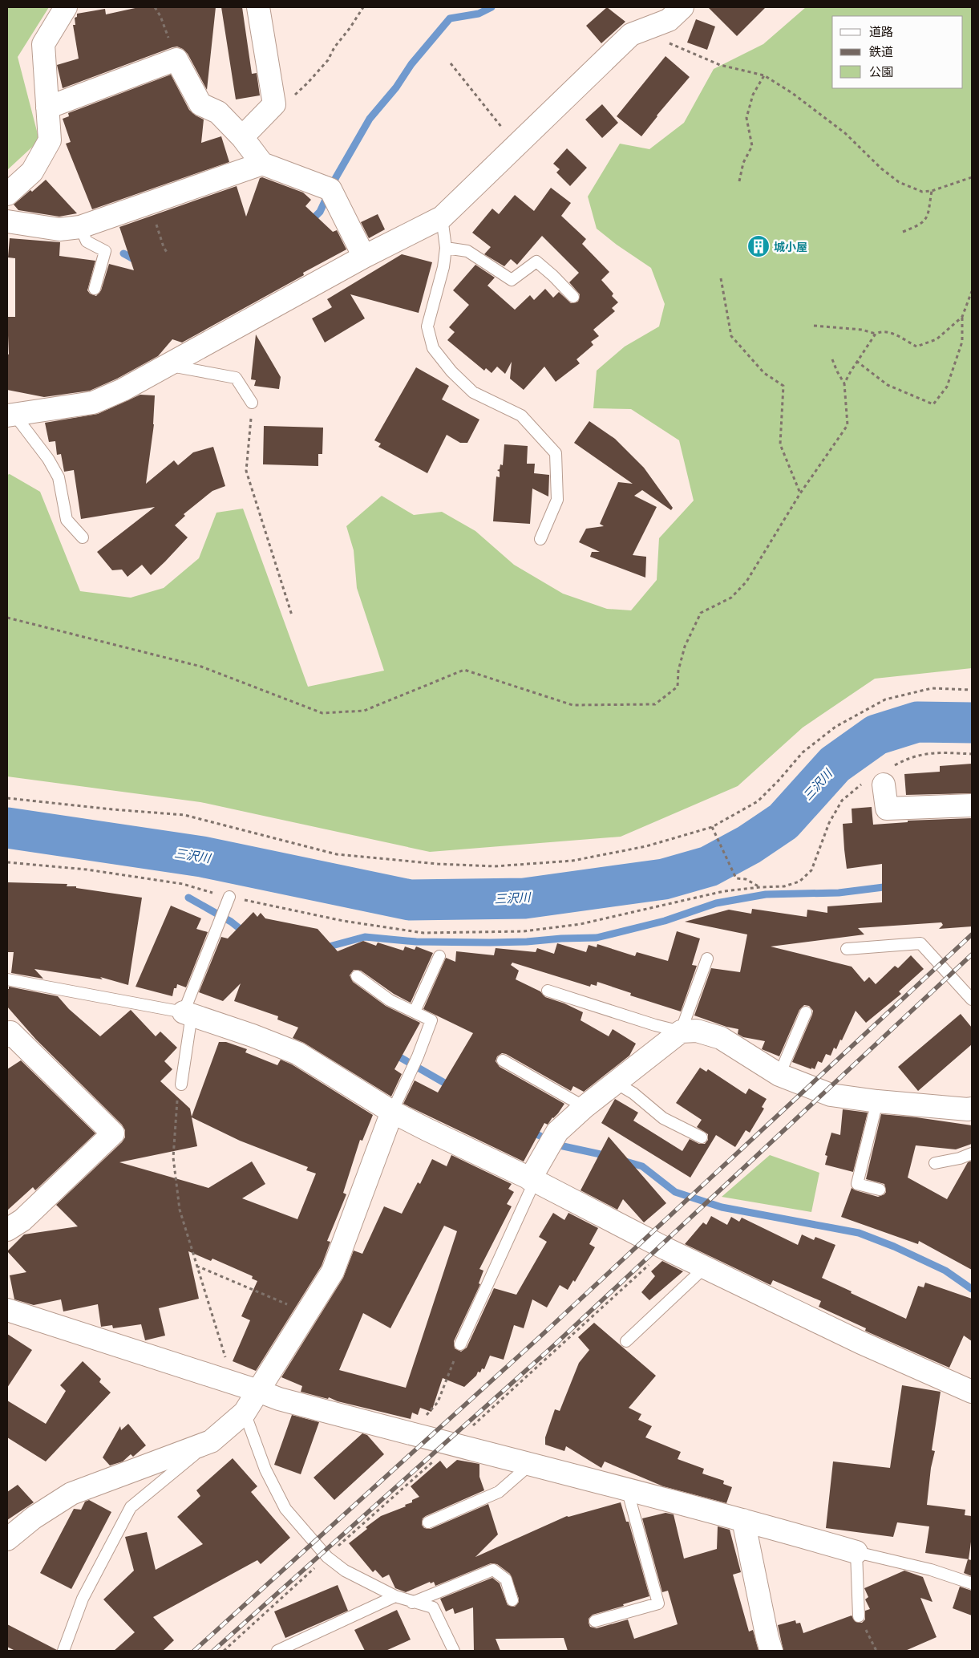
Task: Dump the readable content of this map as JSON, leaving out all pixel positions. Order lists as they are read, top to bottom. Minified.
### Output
{"water":["三沢川"],"places":{"building":["城小屋"]},"legend":["道路","鉄道","公園"]}
